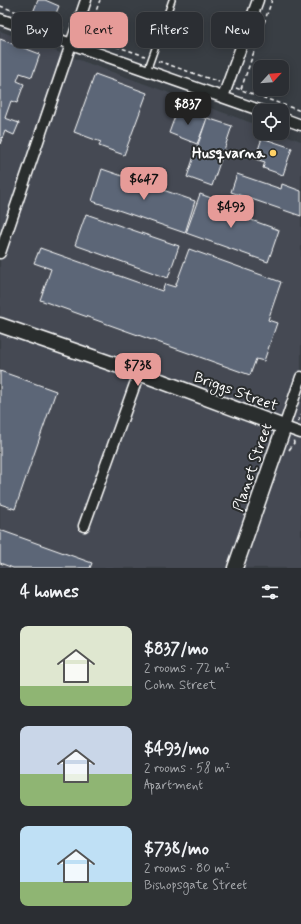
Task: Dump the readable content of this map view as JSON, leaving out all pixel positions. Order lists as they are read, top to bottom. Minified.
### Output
{"streets":{"street":["Briggs Street","Planet Street"]},"crossings":[["Briggs Street","Planet Street"]],"places":["Husqvarna"],"north":"top right","page":{"chip":["Buy","Rent","Filters","New"],"price":["$837","$647","$493","$738"],"heading":"4 homes","list":[{"name":"$837/mo","note":"2 rooms · 72 m² · Cohn Street"},{"name":"$493/mo","note":"2 rooms · 58 m² · Apartment"},{"name":"$738/mo","note":"2 rooms · 80 m² · Bishopsgate Street"}]}}
